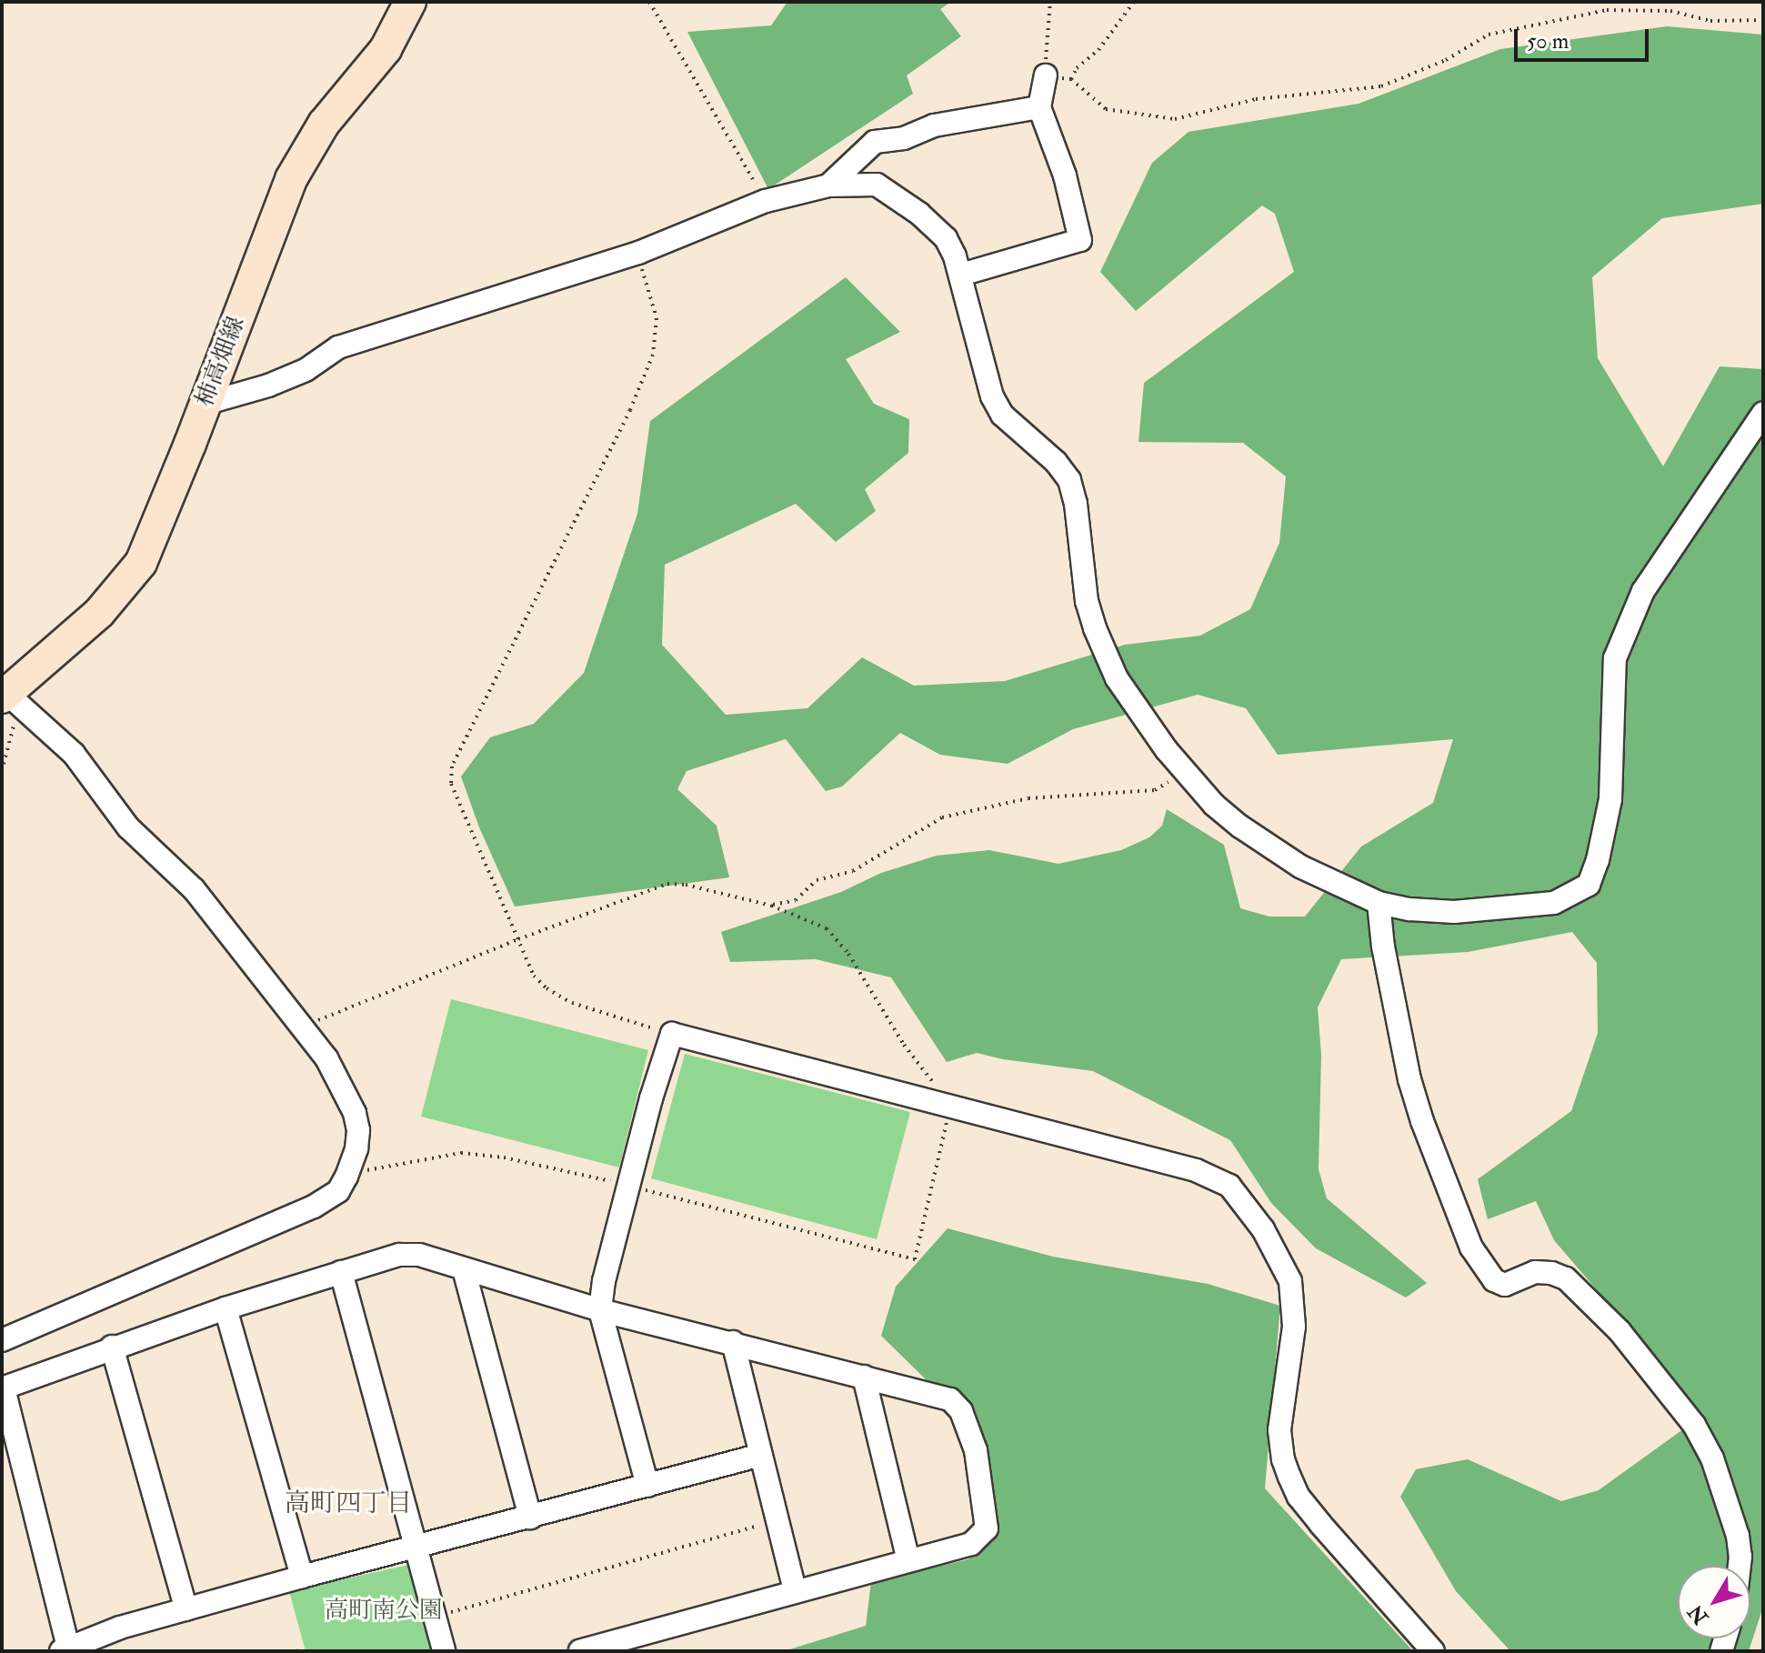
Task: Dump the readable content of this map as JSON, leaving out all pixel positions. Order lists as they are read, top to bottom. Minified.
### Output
{"streets":{"main road":["柿高畑線"]},"districts":["高町四丁目"],"parks":["高町南公園"],"scale_bar":"50 m","north":"bottom left"}
